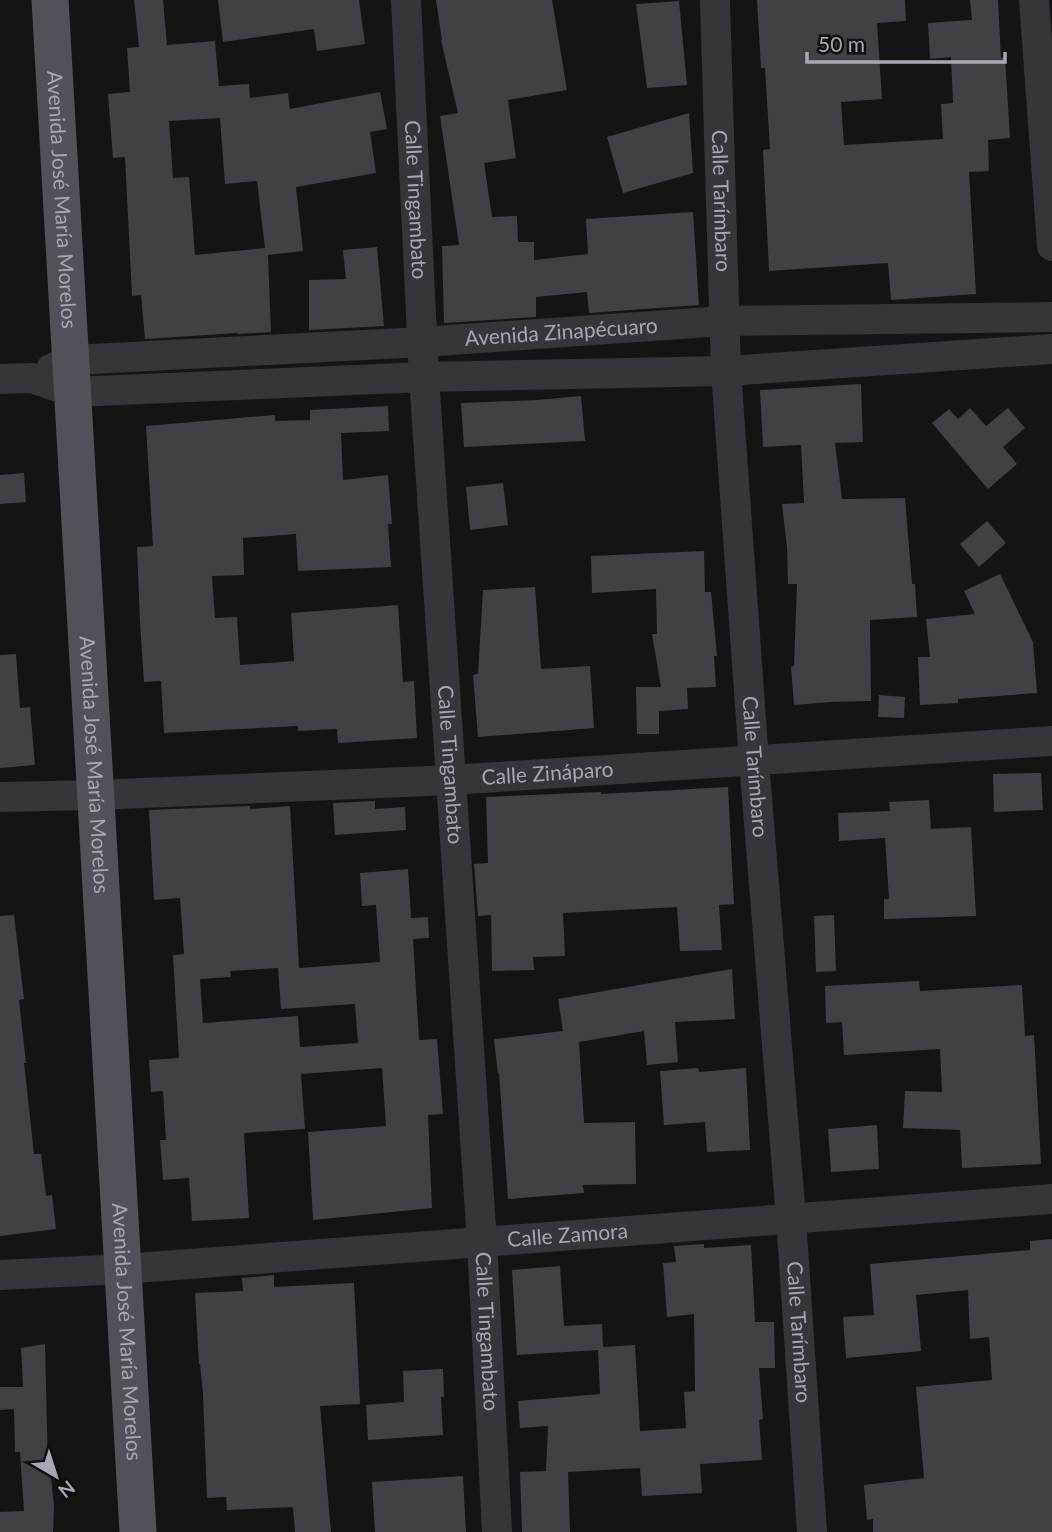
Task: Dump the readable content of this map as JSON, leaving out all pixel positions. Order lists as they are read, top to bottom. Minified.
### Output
{"streets":{"main road":["Avenida José María Morelos"],"street":["Calle Tingambato","Calle Tarímbaro","Avenida Zinapécuaro","Calle Zináparo","Calle Zamora"]},"crossings":[["Avenida José María Morelos","Avenida Zinapécuaro"],["Avenida José María Morelos","Calle Zináparo"],["Avenida José María Morelos","Calle Zamora"],["Calle Tingambato","Avenida Zinapécuaro"],["Calle Tingambato","Calle Zináparo"],["Calle Tingambato","Calle Zamora"],["Calle Tarímbaro","Avenida Zinapécuaro"],["Calle Tarímbaro","Calle Zináparo"],["Calle Tarímbaro","Calle Zamora"]],"scale_bar":"50 m","north":"bottom right"}
